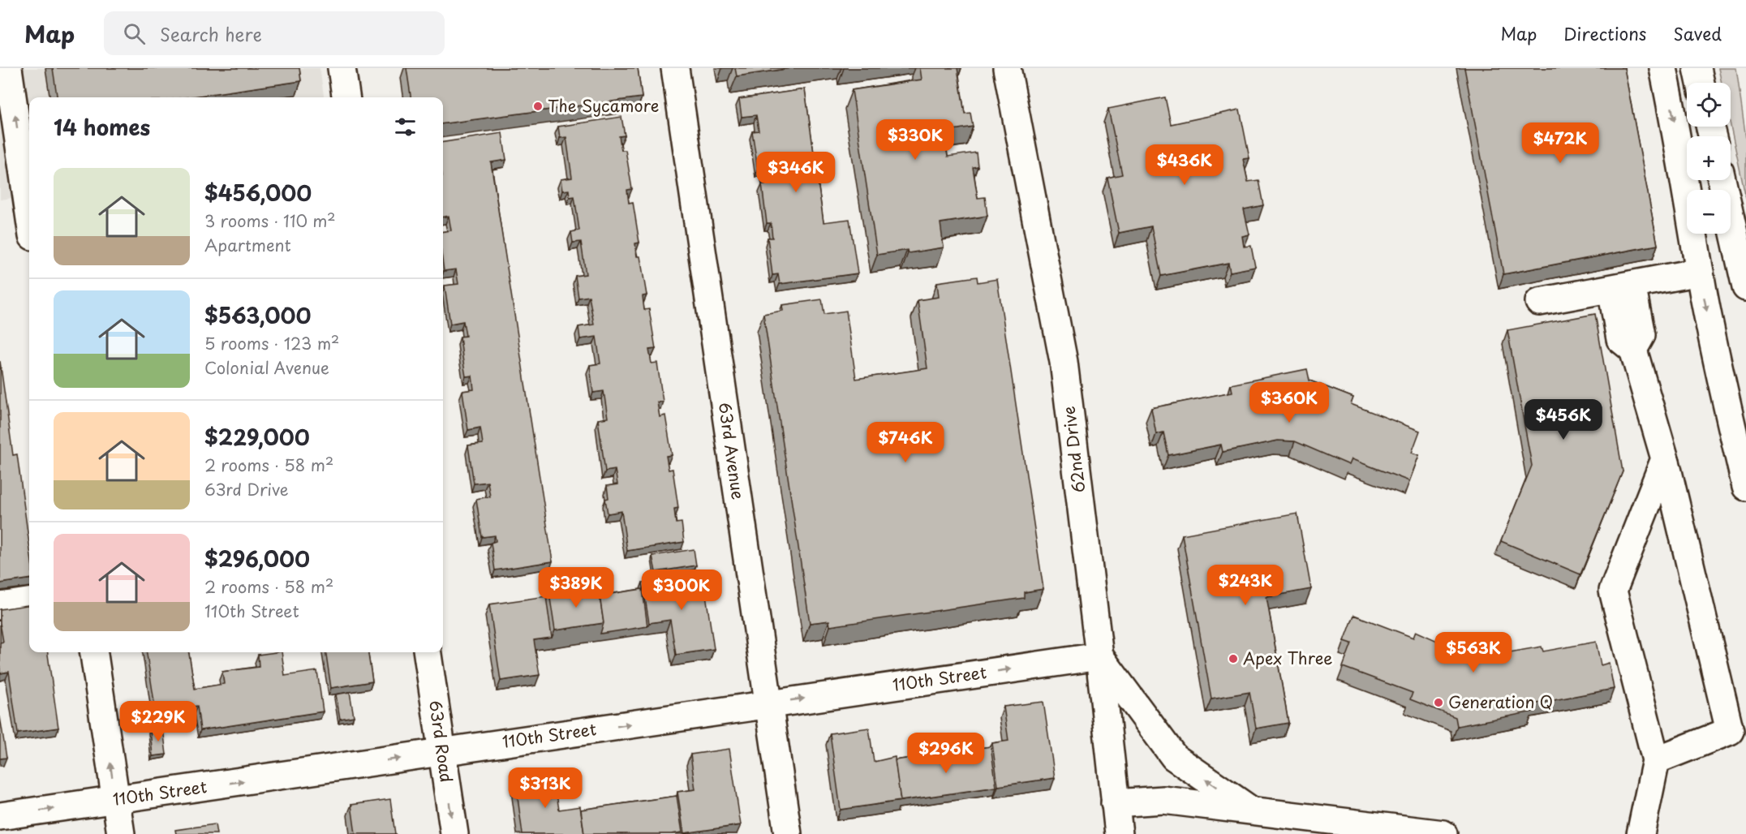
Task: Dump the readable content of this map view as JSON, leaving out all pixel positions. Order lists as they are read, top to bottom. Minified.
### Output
{"streets":{"street":["62nd Drive","63rd Avenue","110th Street","63rd Road"]},"crossings":[["62nd Drive","110th Street"],["63rd Avenue","110th Street"],["110th Street","63rd Road"]],"one_way":["110th Street","63rd Road"],"places":["The Sycamore","Apex Three","Generation Q"],"page":{"header":"Map","search":"Search here","nav":["Map","Directions","Saved"],"map_buttons":["+","−"],"heading":"14 homes","price":["$330K","$472K","$436K","$346K","$360K","$456K","$746K","$243K","$389K","$300K","$563K","$229K","$296K","$313K"],"list":[{"name":"$456,000","note":"3 rooms · 110 m² · Apartment"},{"name":"$563,000","note":"5 rooms · 123 m² · Colonial Avenue"},{"name":"$229,000","note":"2 rooms · 58 m² · 63rd Drive"},{"name":"$296,000","note":"2 rooms · 58 m² · 110th Street"}]}}
